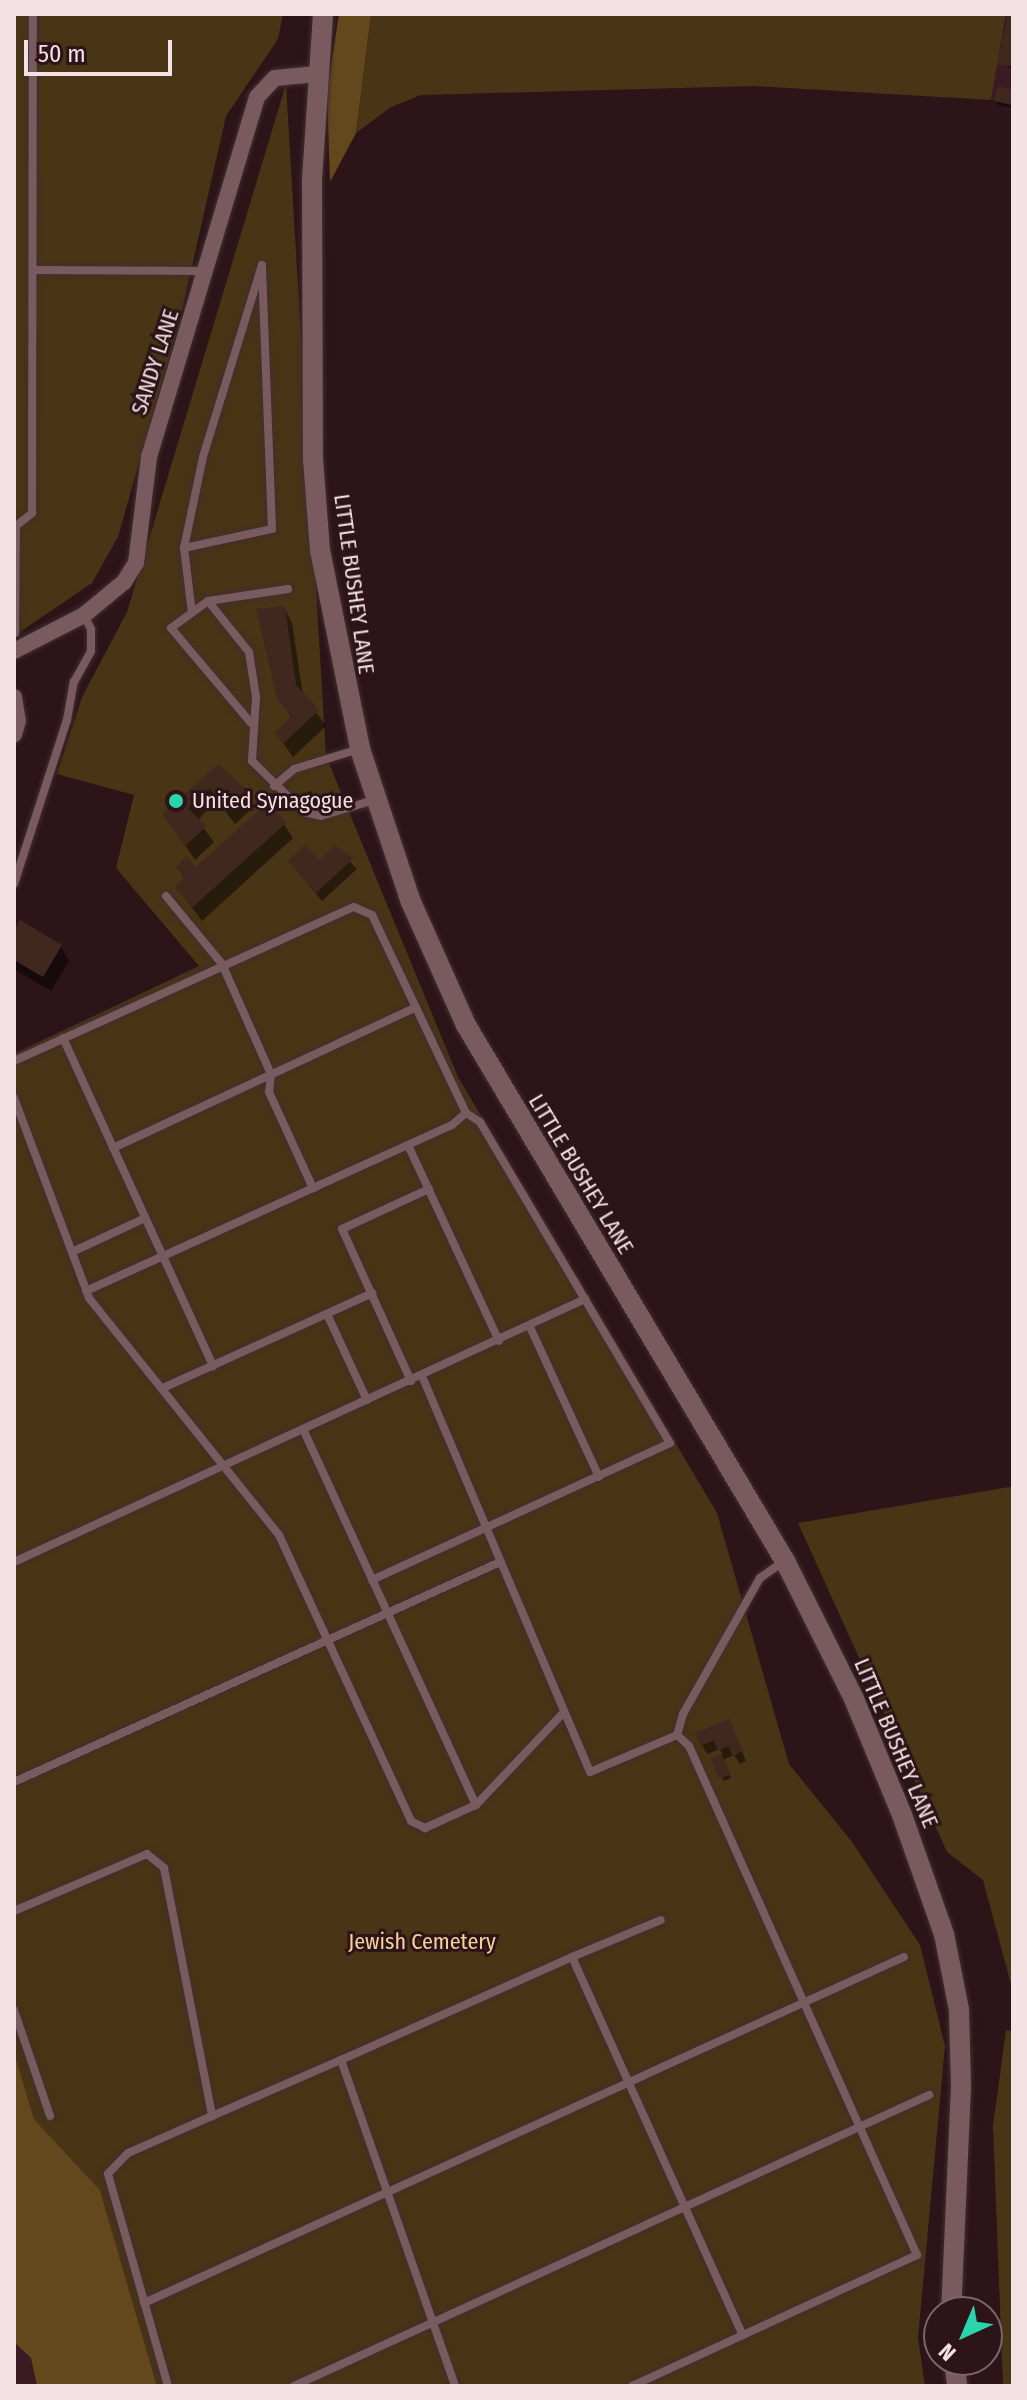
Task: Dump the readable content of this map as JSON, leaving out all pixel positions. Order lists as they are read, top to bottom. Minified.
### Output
{"streets":{"street":["SANDY LANE","LITTLE BUSHEY LANE"]},"crossings":[["SANDY LANE","LITTLE BUSHEY LANE"]],"parks":["Jewish Cemetery"],"places":["United Synagogue"],"scale_bar":"50 m","north":"bottom left"}
